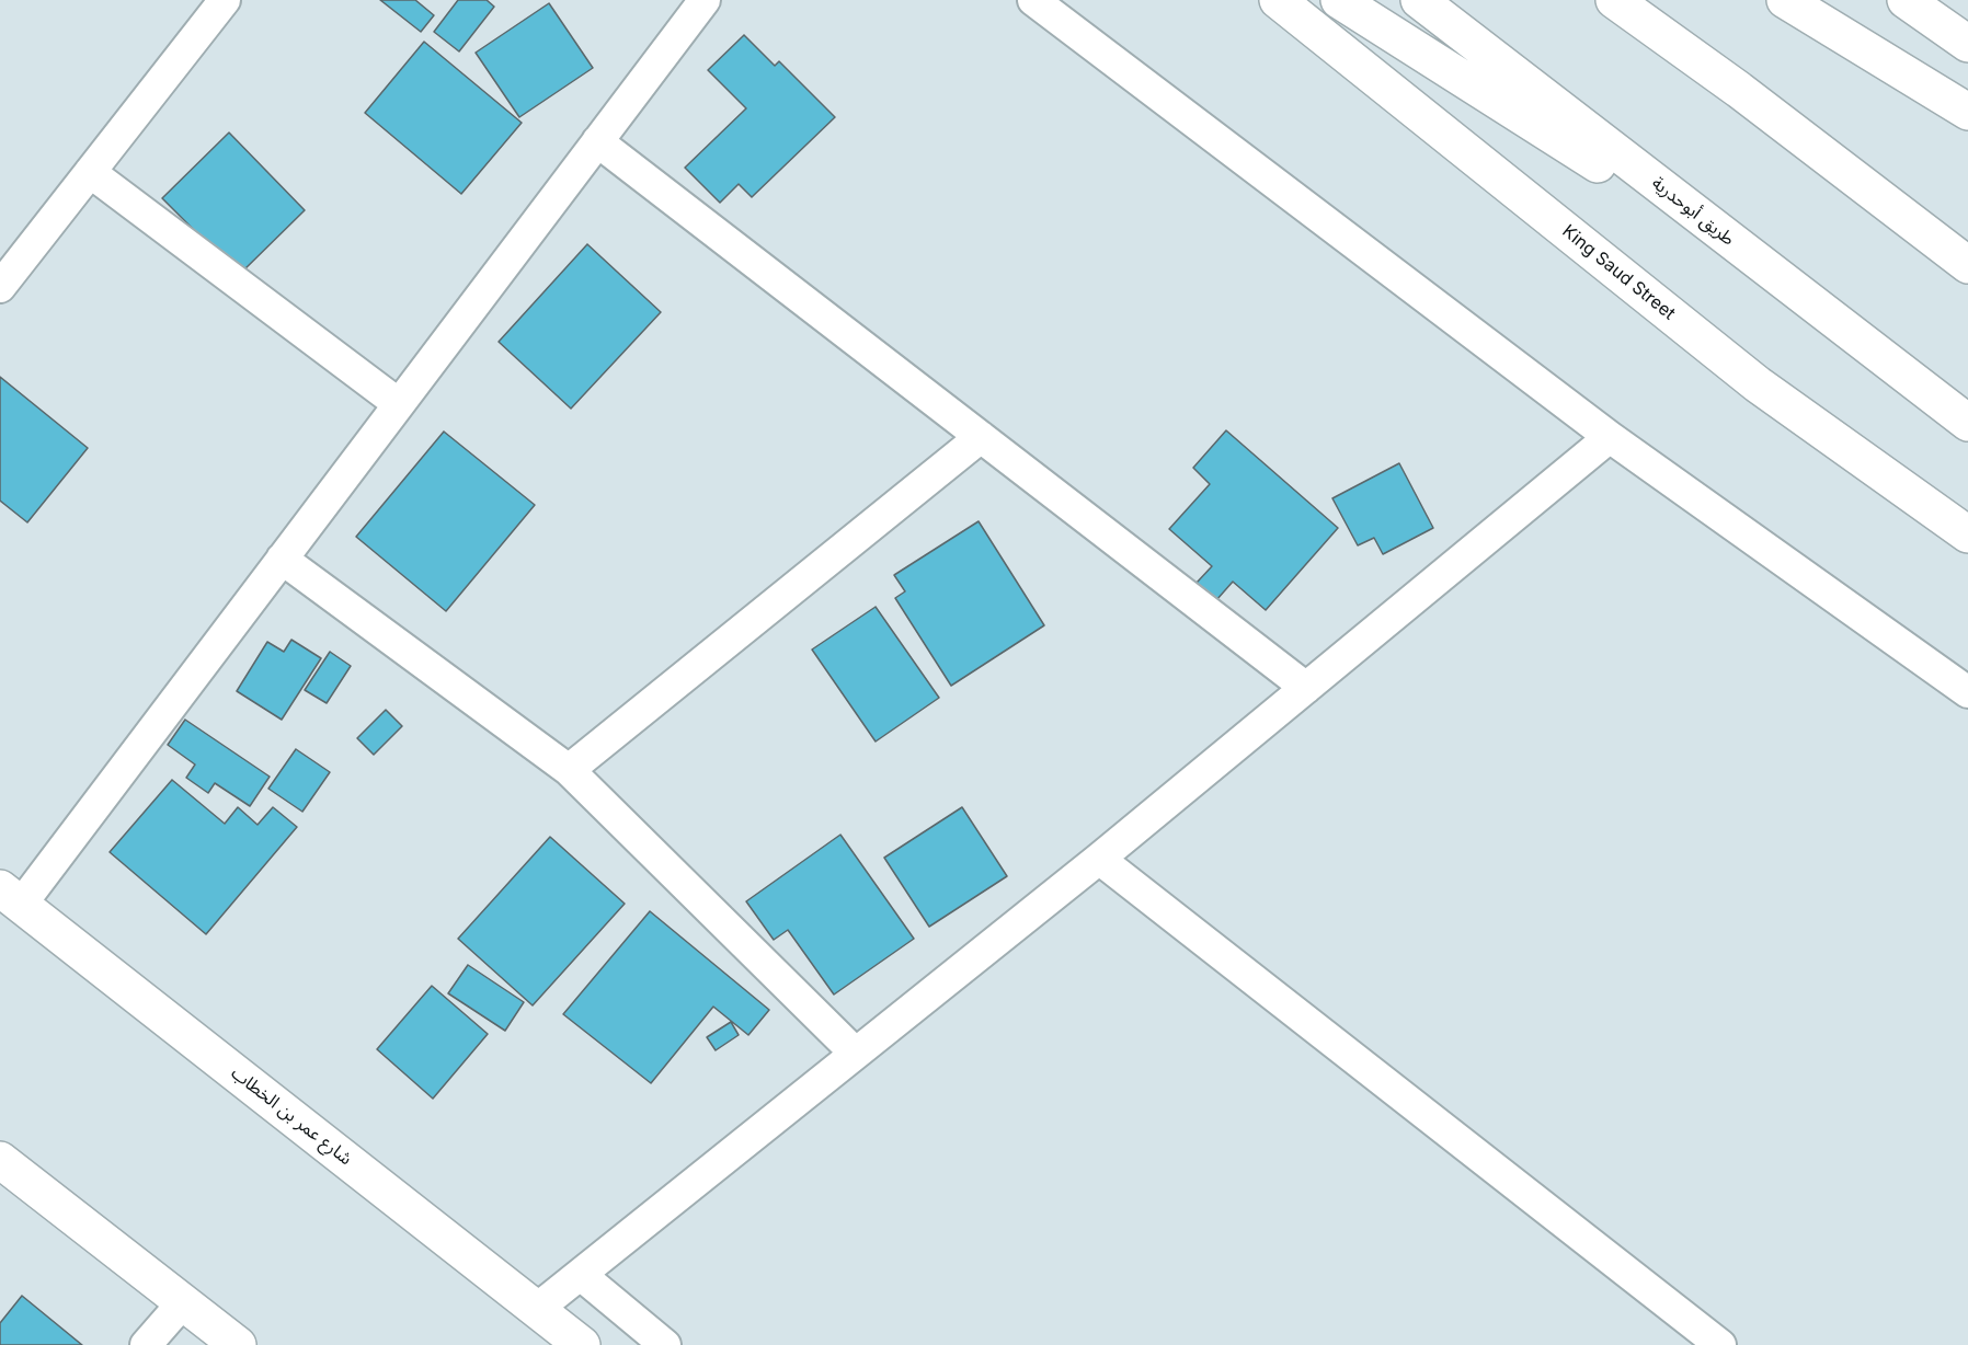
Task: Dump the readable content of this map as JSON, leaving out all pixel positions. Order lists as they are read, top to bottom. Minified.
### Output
{"streets":{"main road":["طريق أبوحدرية","King Saud Street","شارع عمر بن الخطاب"]}}
